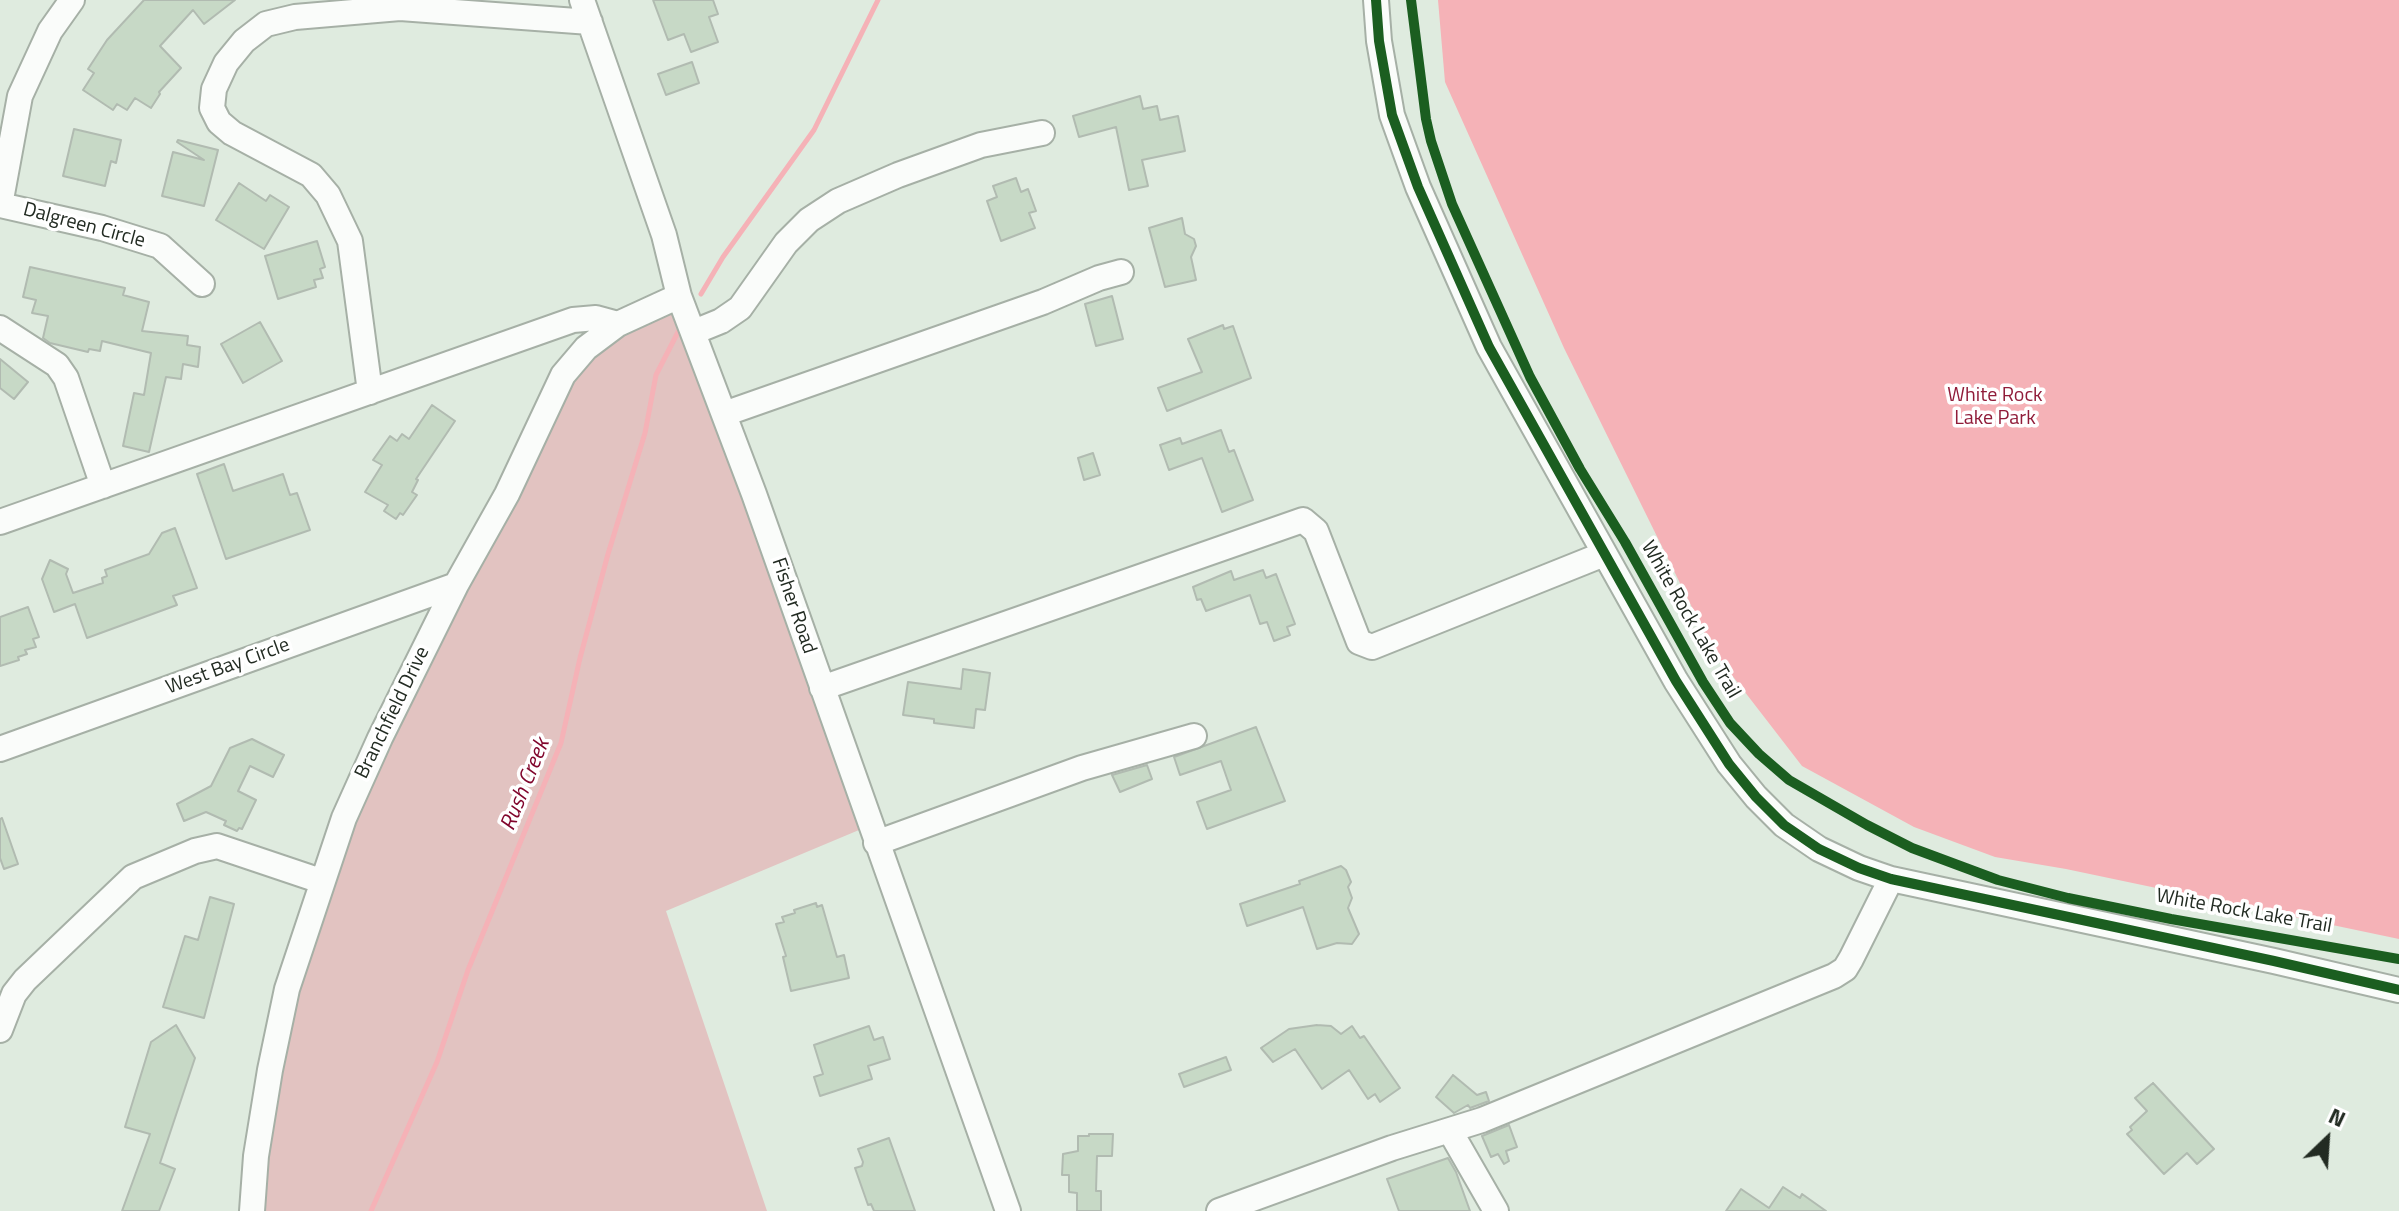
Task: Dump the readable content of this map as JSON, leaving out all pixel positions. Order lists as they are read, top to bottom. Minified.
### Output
{"streets":{"street":["Dalgreen Circle","Fisher Road","West Bay Circle","Branchfield Drive"],"cycle path":["White Rock Lake Trail"]},"crossings":[["Fisher Road","Branchfield Drive"],["West Bay Circle","Branchfield Drive"]],"water":["Rush Creek"],"parks":["White Rock Lake Park"],"north":"top right"}
